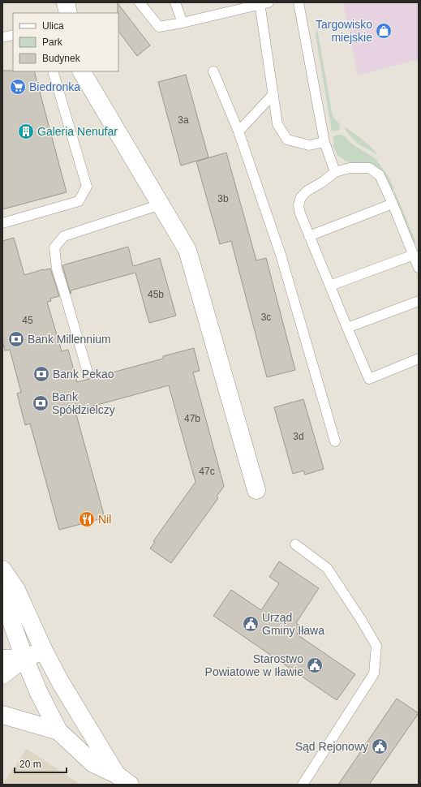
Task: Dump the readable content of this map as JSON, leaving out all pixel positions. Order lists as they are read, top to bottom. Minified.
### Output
{"places":{"shop":["Targowisko miejskie"],"supermarket":["Biedronka"],"building":["Galeria Nenufar"],"bank":["Bank Millennium","Bank Pekao","Bank Spółdzielczy"],"restaurant":["Nil"],"public building":["Urząd Gminy Iława","Starostwo Powiatowe w Iławie","Sąd Rejonowy"]},"house_numbers":["3a","3b","45b","3c","45","47b","3d","47c"],"legend":["Ulica","Park","Budynek"],"scale_bar":"20 m"}
